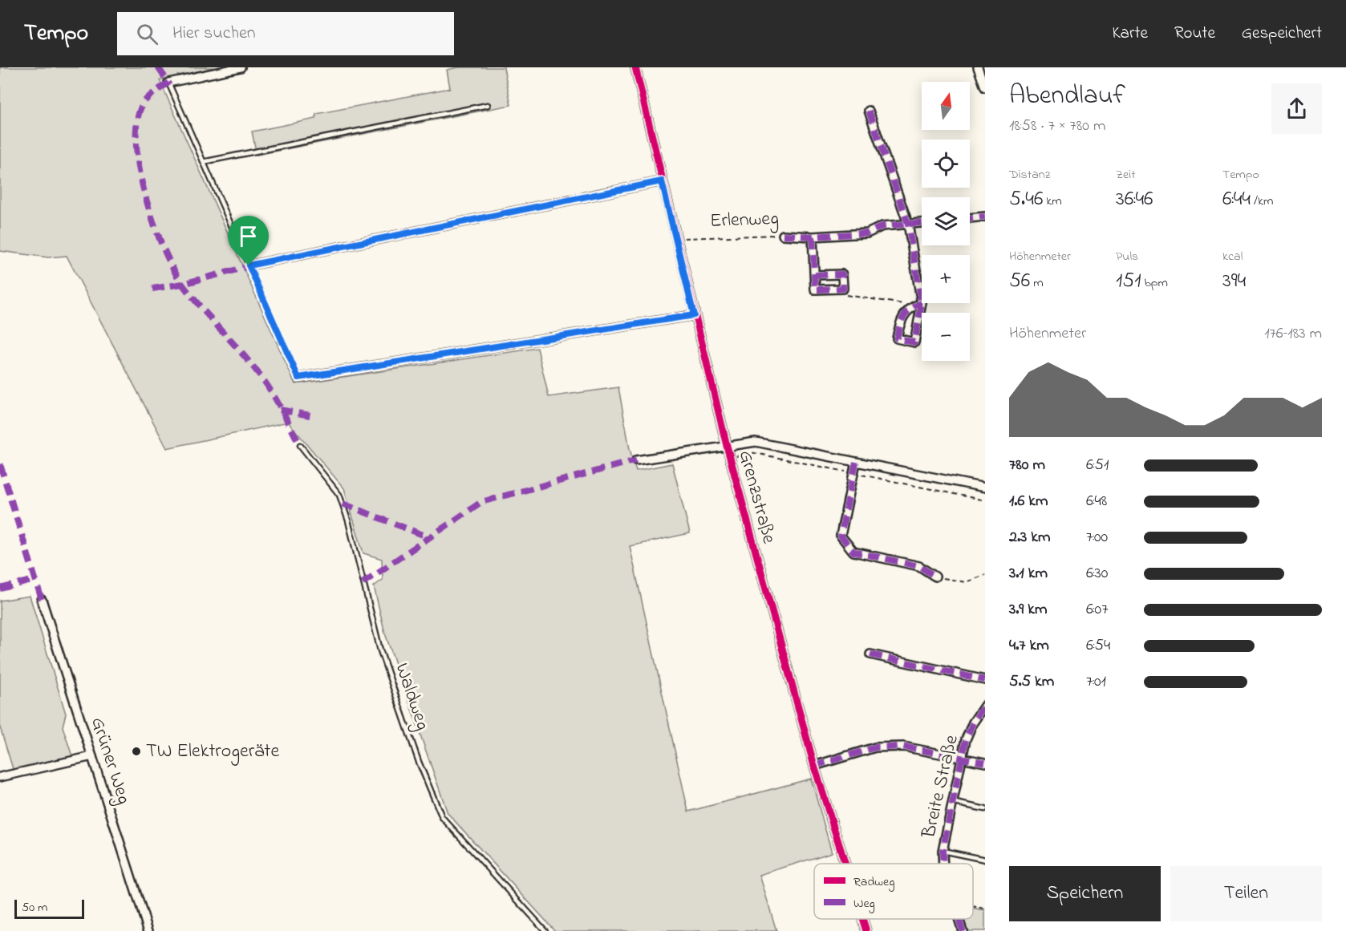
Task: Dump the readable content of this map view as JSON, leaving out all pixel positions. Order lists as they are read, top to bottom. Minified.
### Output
{"streets":{"street":["Erlenweg","Grenzstraße","Grüner Weg","Breite Straße"],"lane":["Waldweg"]},"crossings":[["Erlenweg","Grenzstraße"]],"places":["TW Elektrogeräte"],"legend":["Radweg","Weg"],"scale_bar":"50 m","north":"top","page":{"header":"Tempo","search":"Hier suchen","nav":["Karte","Route","Gespeichert"],"heading":["Abendlauf","18:58 · 7 × 780 m"],"map_buttons":["+","−"],"stats":[["Distanz","5.46 km"],["Zeit","36:46"],["Tempo","6:44 /km"],["Höhenmeter","56 m"],["Puls","151 bpm"],["kcal","394"]],"chart":["Höhenmeter","176–183 m"],"list":[{"name":"780 m","note":"6:51"},{"name":"1.6 km","note":"6:48"},{"name":"2.3 km","note":"7:00"},{"name":"3.1 km","note":"6:30"},{"name":"3.9 km","note":"6:07"},{"name":"4.7 km","note":"6:54"},{"name":"5.5 km","note":"7:01"}],"buttons":["Speichern","Teilen"],"scale":"50 m"}}
